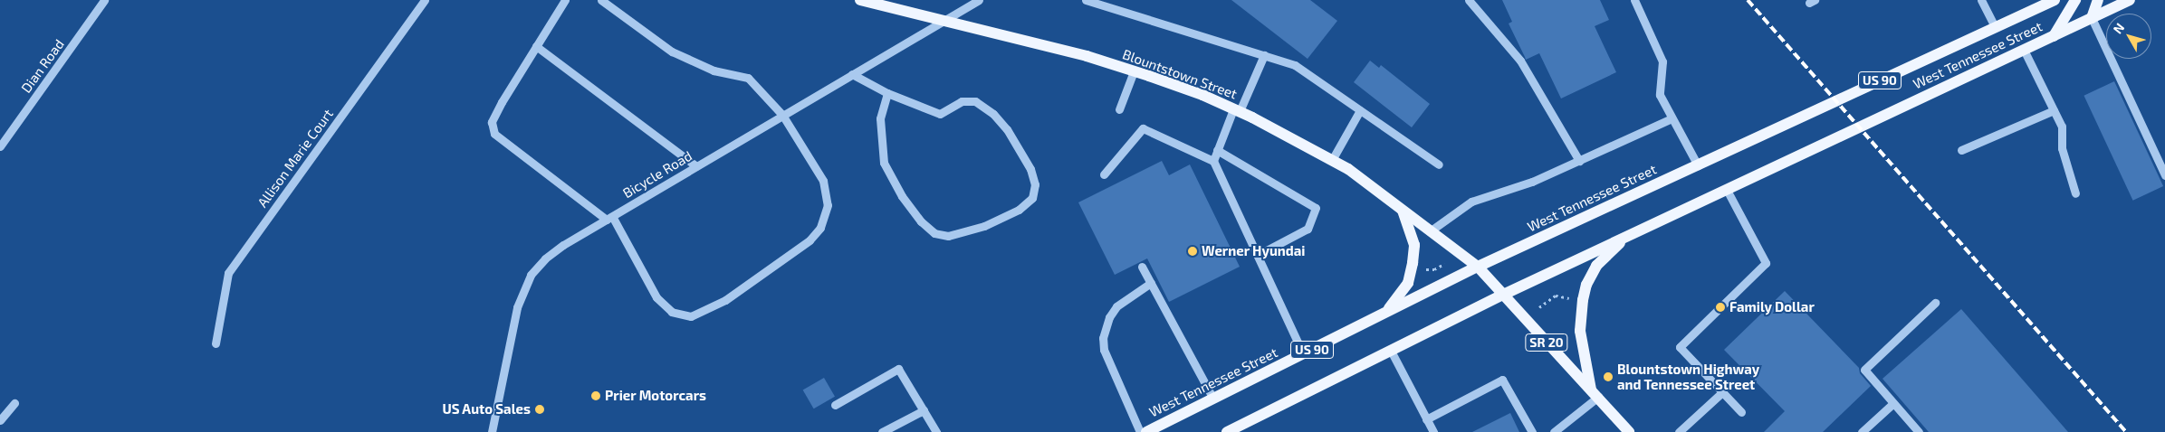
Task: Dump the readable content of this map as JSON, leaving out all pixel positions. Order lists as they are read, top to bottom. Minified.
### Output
{"streets":{"main road":["West Tennessee Street","Blountstown Street","US 90","SR 20"],"street":["Dian Road","Allison Marie Court","Bicycle Road"]},"crossings":[["West Tennessee Street","Blountstown Street"],["West Tennessee Street","SR 20"],["Blountstown Street","Bicycle Road"],["Blountstown Street","SR 20"]],"places":["Werner Hyundai","Family Dollar","Blountstown Highway and Tennessee Street","Prier Motorcars","US Auto Sales"],"north":"top left"}
